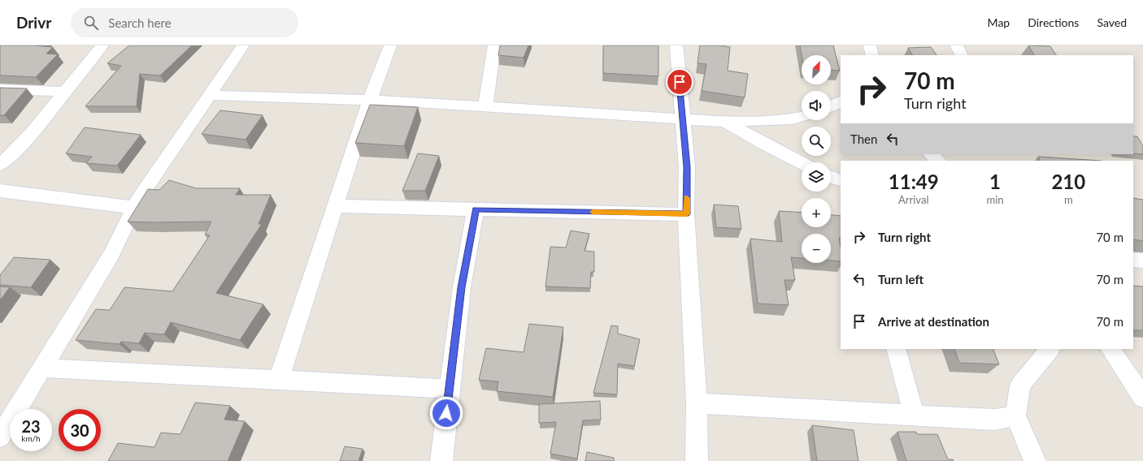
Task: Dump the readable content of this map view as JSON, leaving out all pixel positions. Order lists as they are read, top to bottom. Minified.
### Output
{"north":"top right","page":{"header":"Drivr","search":"Search here","nav":["Map","Directions","Saved"],"map_buttons":["+","−"],"turn":["70 m","Turn right"],"then":"Then","eta":["11:49","Arrival","1","min","210","m"],"list":[{"name":"Turn right","value":"70 m"},{"name":"Turn left","value":"70 m"},{"name":"Arrive at destination","value":"70 m"}],"speed":"23 km/h","limit":"30"}}
